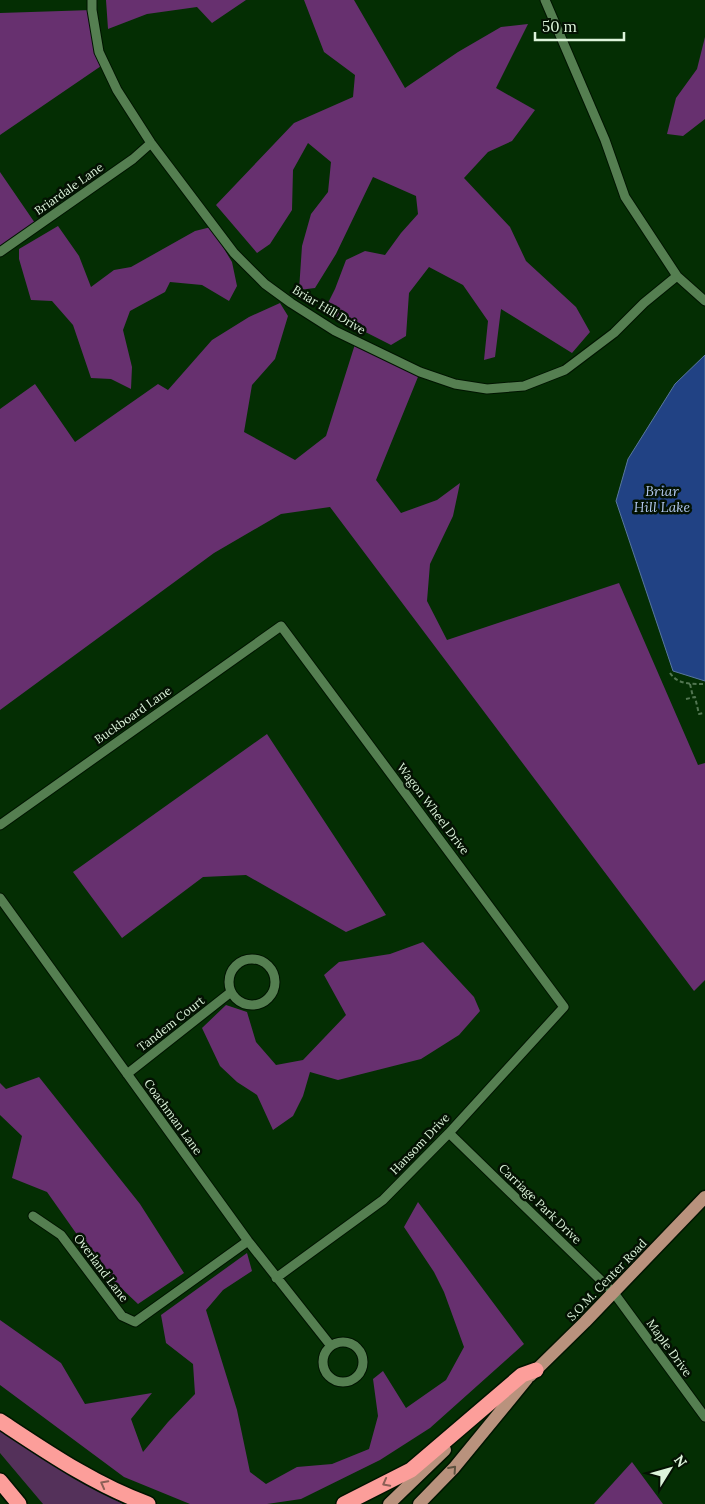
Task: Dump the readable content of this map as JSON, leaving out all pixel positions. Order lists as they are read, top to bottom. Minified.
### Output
{"streets":{"main road":["S.O.M. Center Road"],"street":["Briardale Lane","Briar Hill Drive","Buckboard Lane","Wagon Wheel Drive","Tandem Court","Coachman Lane","Hansom Drive","Carriage Park Drive","Overland Lane","Maple Drive"]},"crossings":[["Briardale Lane","Briar Hill Drive"],["Buckboard Lane","Wagon Wheel Drive"],["Wagon Wheel Drive","Hansom Drive"],["Tandem Court","Coachman Lane"],["Coachman Lane","Hansom Drive"],["Coachman Lane","Overland Lane"],["Hansom Drive","Carriage Park Drive"],["Carriage Park Drive","S.O.M. Center Road"],["Carriage Park Drive","Maple Drive"],["S.O.M. Center Road","Maple Drive"]],"water":["Briar Hill Lake"],"scale_bar":"50 m","north":"top right"}
